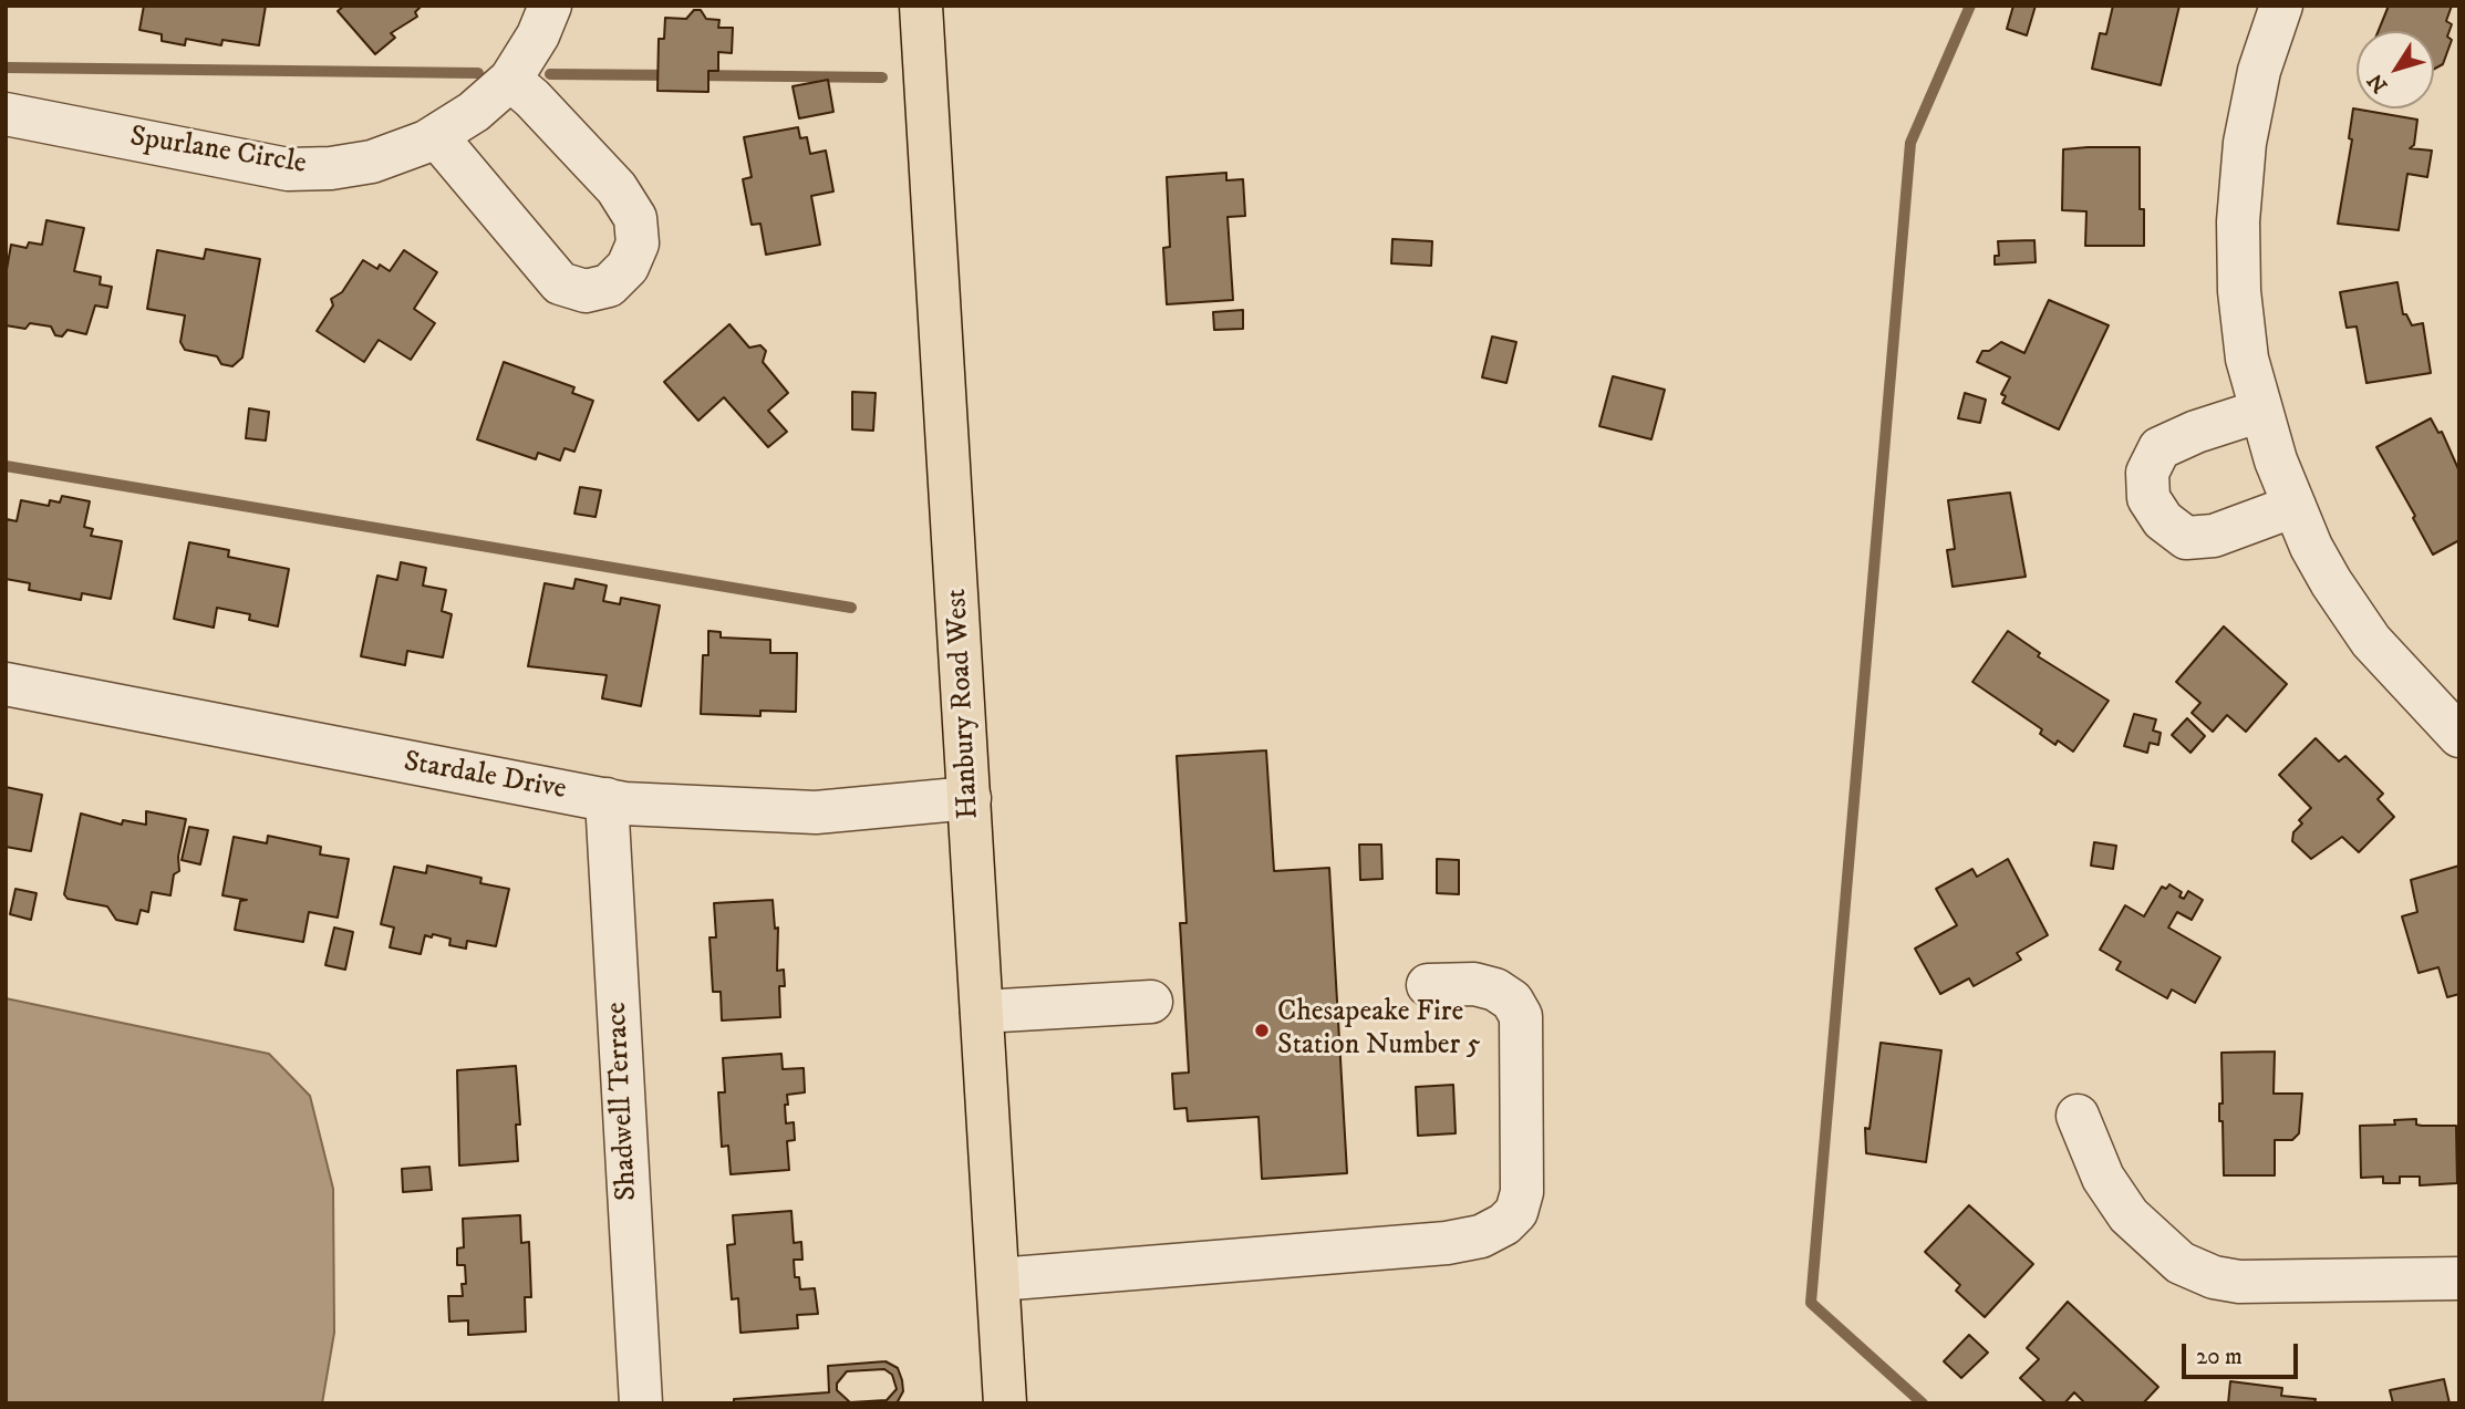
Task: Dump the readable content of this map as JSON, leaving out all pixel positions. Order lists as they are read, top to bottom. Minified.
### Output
{"streets":{"main road":["Hanbury Road West"],"street":["Spurlane Circle","Stardale Drive","Shadwell Terrace"]},"crossings":[["Hanbury Road West","Stardale Drive"],["Stardale Drive","Shadwell Terrace"]],"places":["Chesapeake Fire Station Number 5"],"scale_bar":"20 m","north":"bottom left"}
